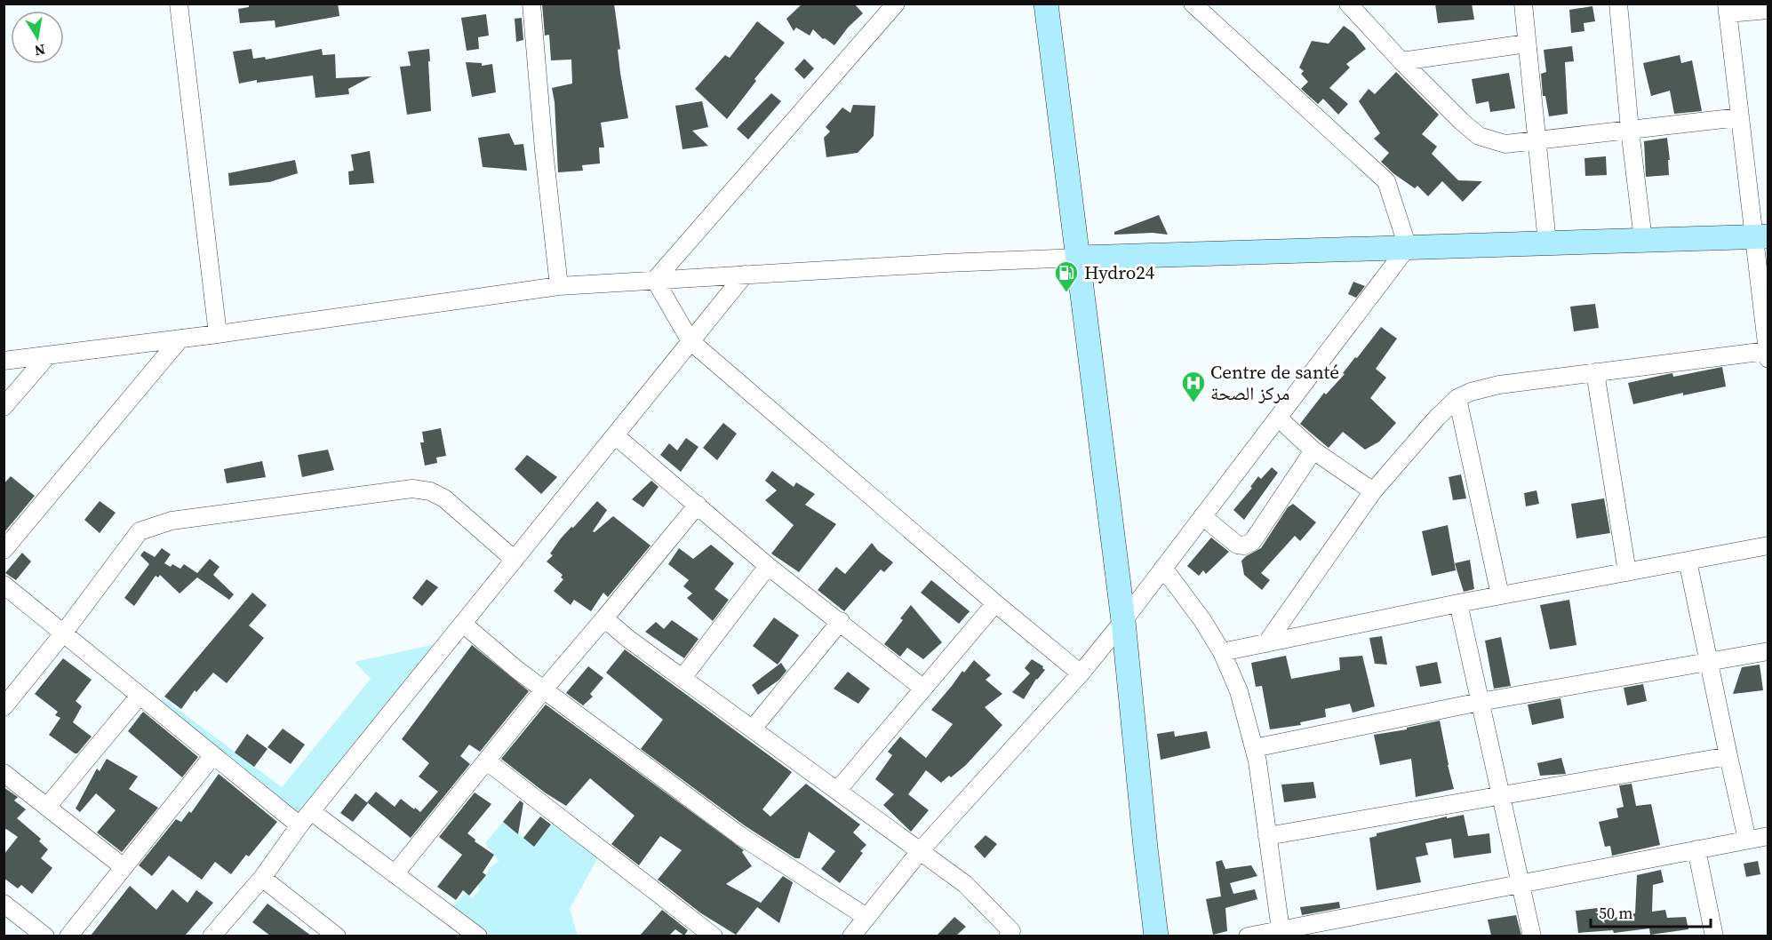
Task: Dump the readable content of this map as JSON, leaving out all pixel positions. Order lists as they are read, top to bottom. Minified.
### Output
{"places":{"fuel station":["Hydro24"],"hospital":["Centre de santé مركز الصحة"]},"scale_bar":"50 m","north":"bottom"}
